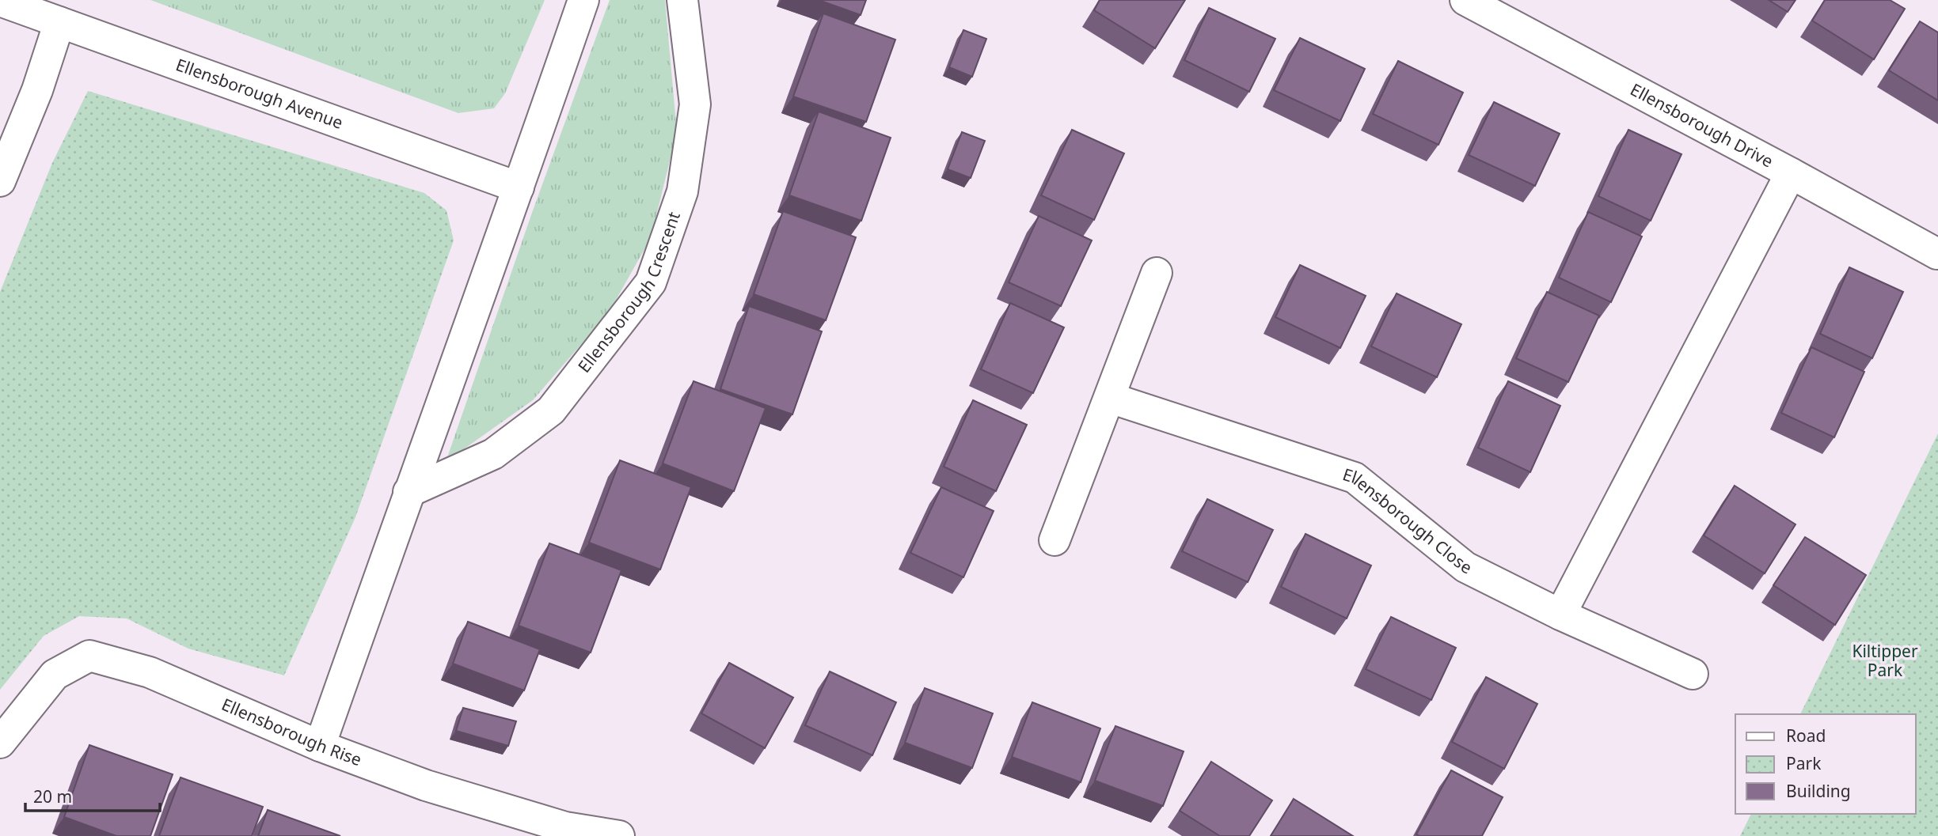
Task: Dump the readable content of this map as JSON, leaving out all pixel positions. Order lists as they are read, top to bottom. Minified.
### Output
{"streets":{"street":["Ellensborough Avenue","Ellensborough Drive","Ellensborough Crescent","Ellensborough Close","Ellensborough Rise"]},"parks":["Kiltipper Park"],"legend":["Road","Park","Building"],"scale_bar":"20 m"}
